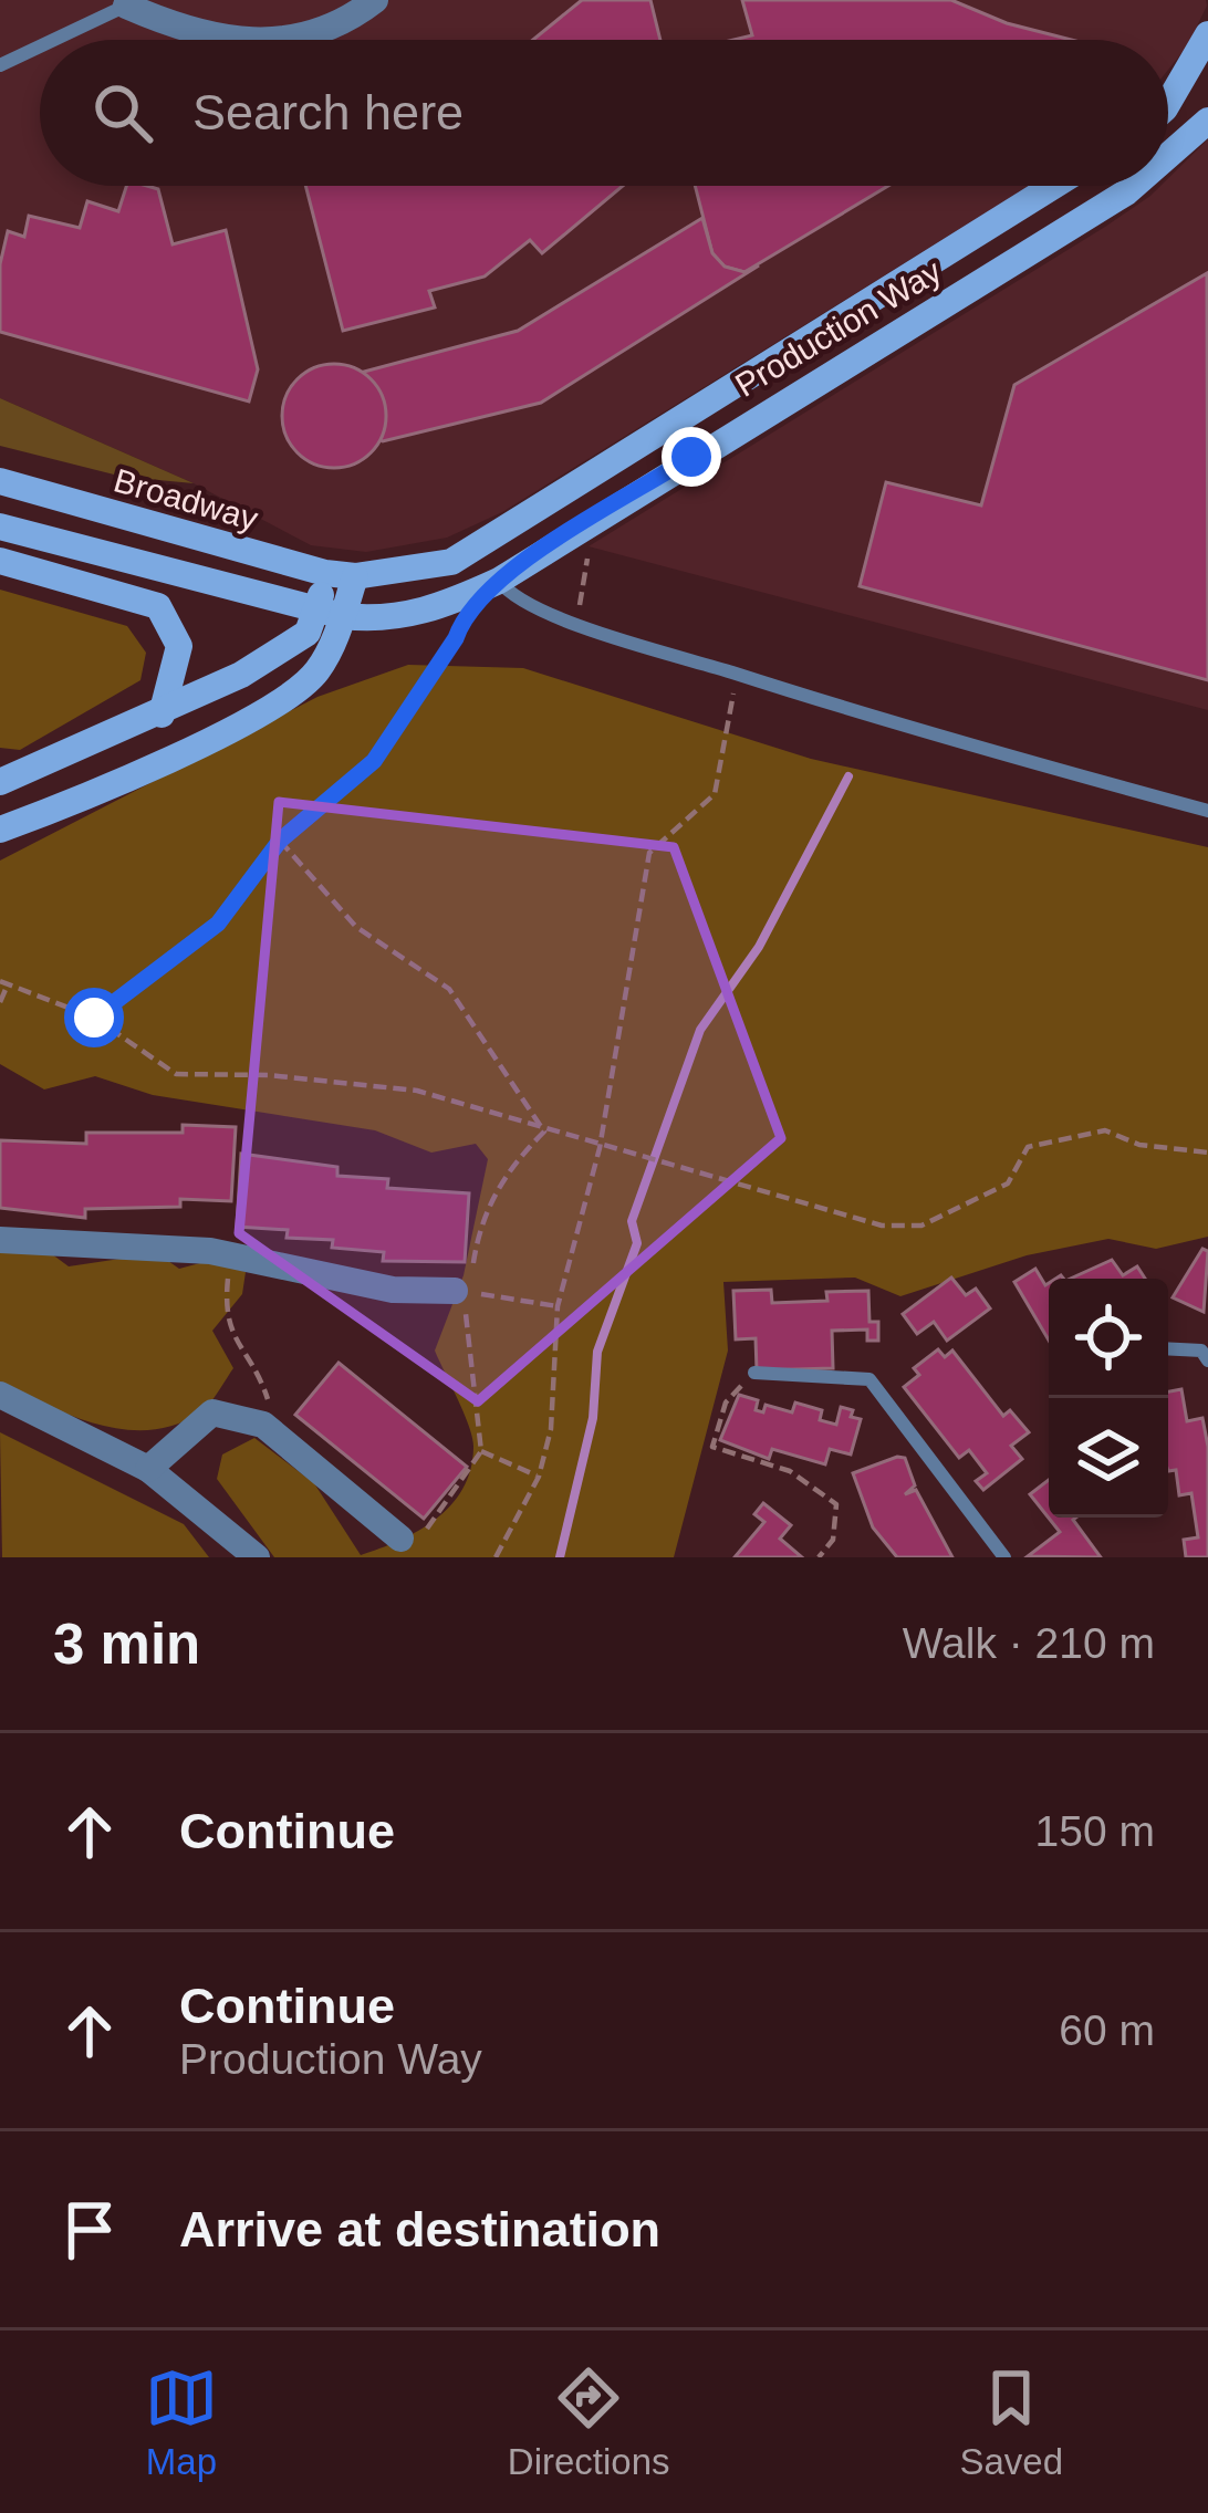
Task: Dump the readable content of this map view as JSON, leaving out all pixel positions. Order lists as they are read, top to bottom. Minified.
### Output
{"streets":{"street":["Production Way","Broadway"]},"crossings":[["Production Way","Broadway"]],"page":{"search":"Search here","heading":["3 min","Walk · 210 m"],"list":[["Continue","150 m"],["Continue","Production Way","60 m"],"Arrive at destination"],"nav":["Map","Directions","Saved"]}}
